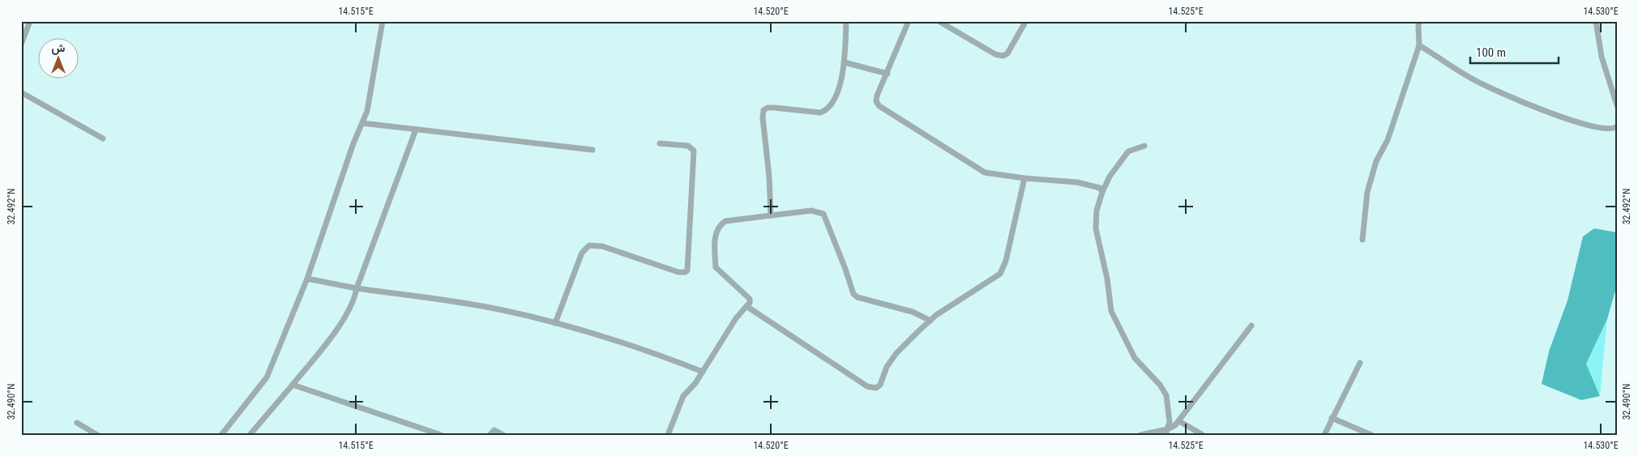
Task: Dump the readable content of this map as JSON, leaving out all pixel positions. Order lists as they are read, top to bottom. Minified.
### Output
{"scale_bar":"100 m","north":"top","coordinates":["14.515°E","14.520°E","14.525°E","14.530°E","32.492°N","32.490°N"]}
